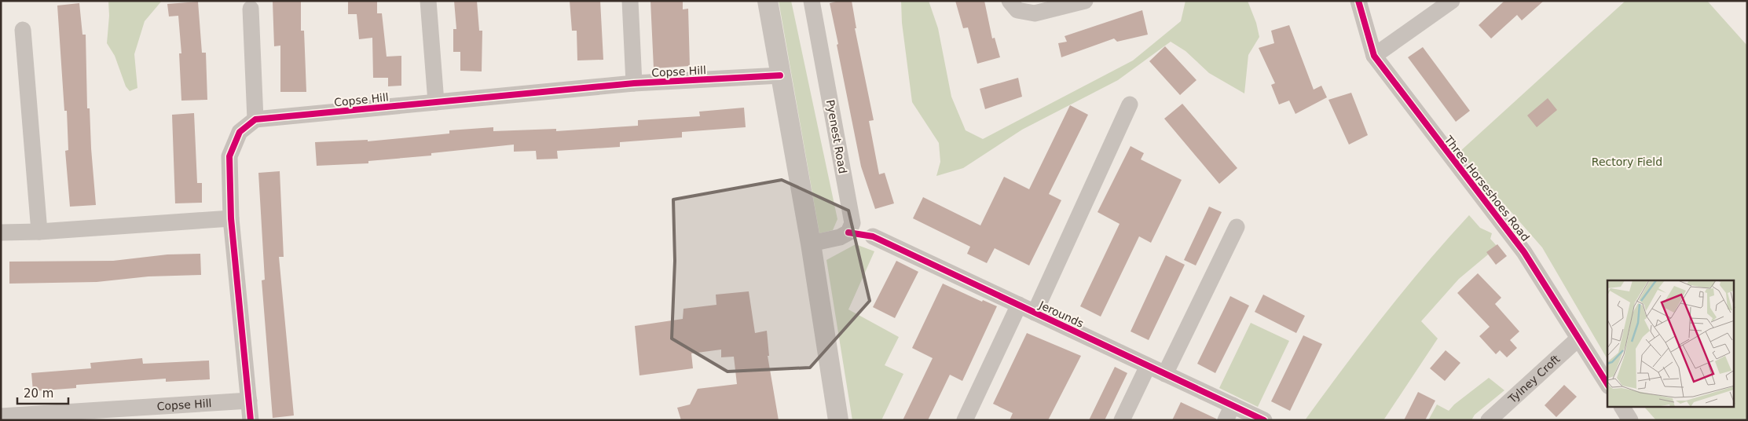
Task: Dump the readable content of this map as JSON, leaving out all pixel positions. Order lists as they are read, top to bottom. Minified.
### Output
{"streets":{"street":["Copse Hill","Pyenest Road","Three Horseshoes Road","Jerounds","Tylney Croft"]},"crossings":[["Three Horseshoes Road","Tylney Croft"]],"parks":["Rectory Field"],"scale_bar":"20 m"}
